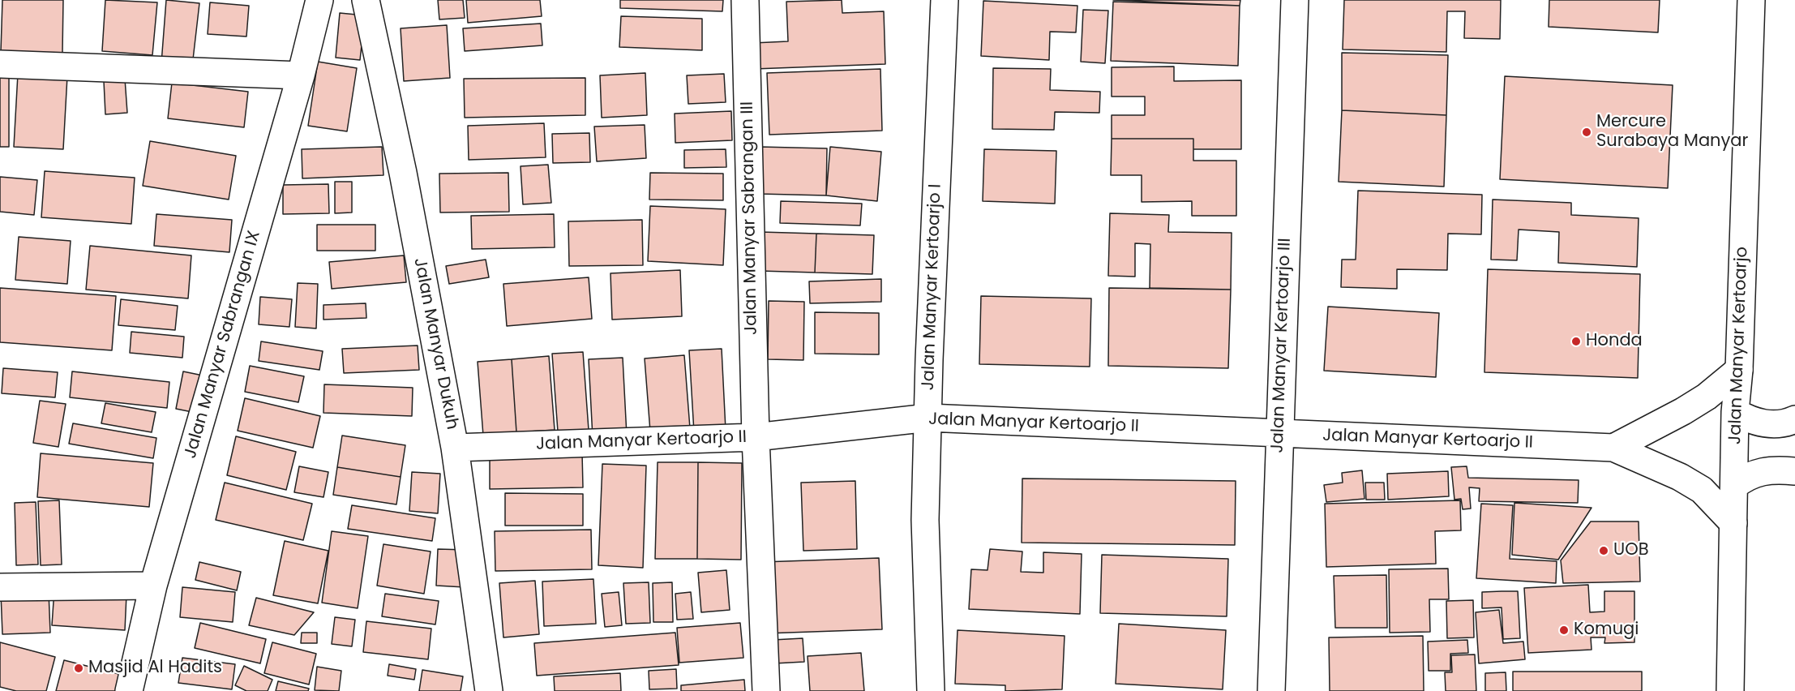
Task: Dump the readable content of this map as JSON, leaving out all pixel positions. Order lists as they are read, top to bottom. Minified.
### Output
{"streets":{"street":["Jalan Manyar Sabrangan III","Jalan Manyar Kertoarjo I","Jalan Manyar Dukuh","Jalan Manyar Sabrangan IX","Jalan Manyar Kertoarjo III","Jalan Manyar Kertoarjo","Jalan Manyar Kertoarjo II"]},"crossings":[["Jalan Manyar Sabrangan III","Jalan Manyar Kertoarjo II"],["Jalan Manyar Kertoarjo I","Jalan Manyar Kertoarjo II"],["Jalan Manyar Dukuh","Jalan Manyar Kertoarjo II"],["Jalan Manyar Kertoarjo III","Jalan Manyar Kertoarjo II"],["Jalan Manyar Kertoarjo","Jalan Manyar Kertoarjo II"]],"places":["Mercure Surabaya Manyar","Honda","UOB","Komugi","Masjid Al Hadits"]}
